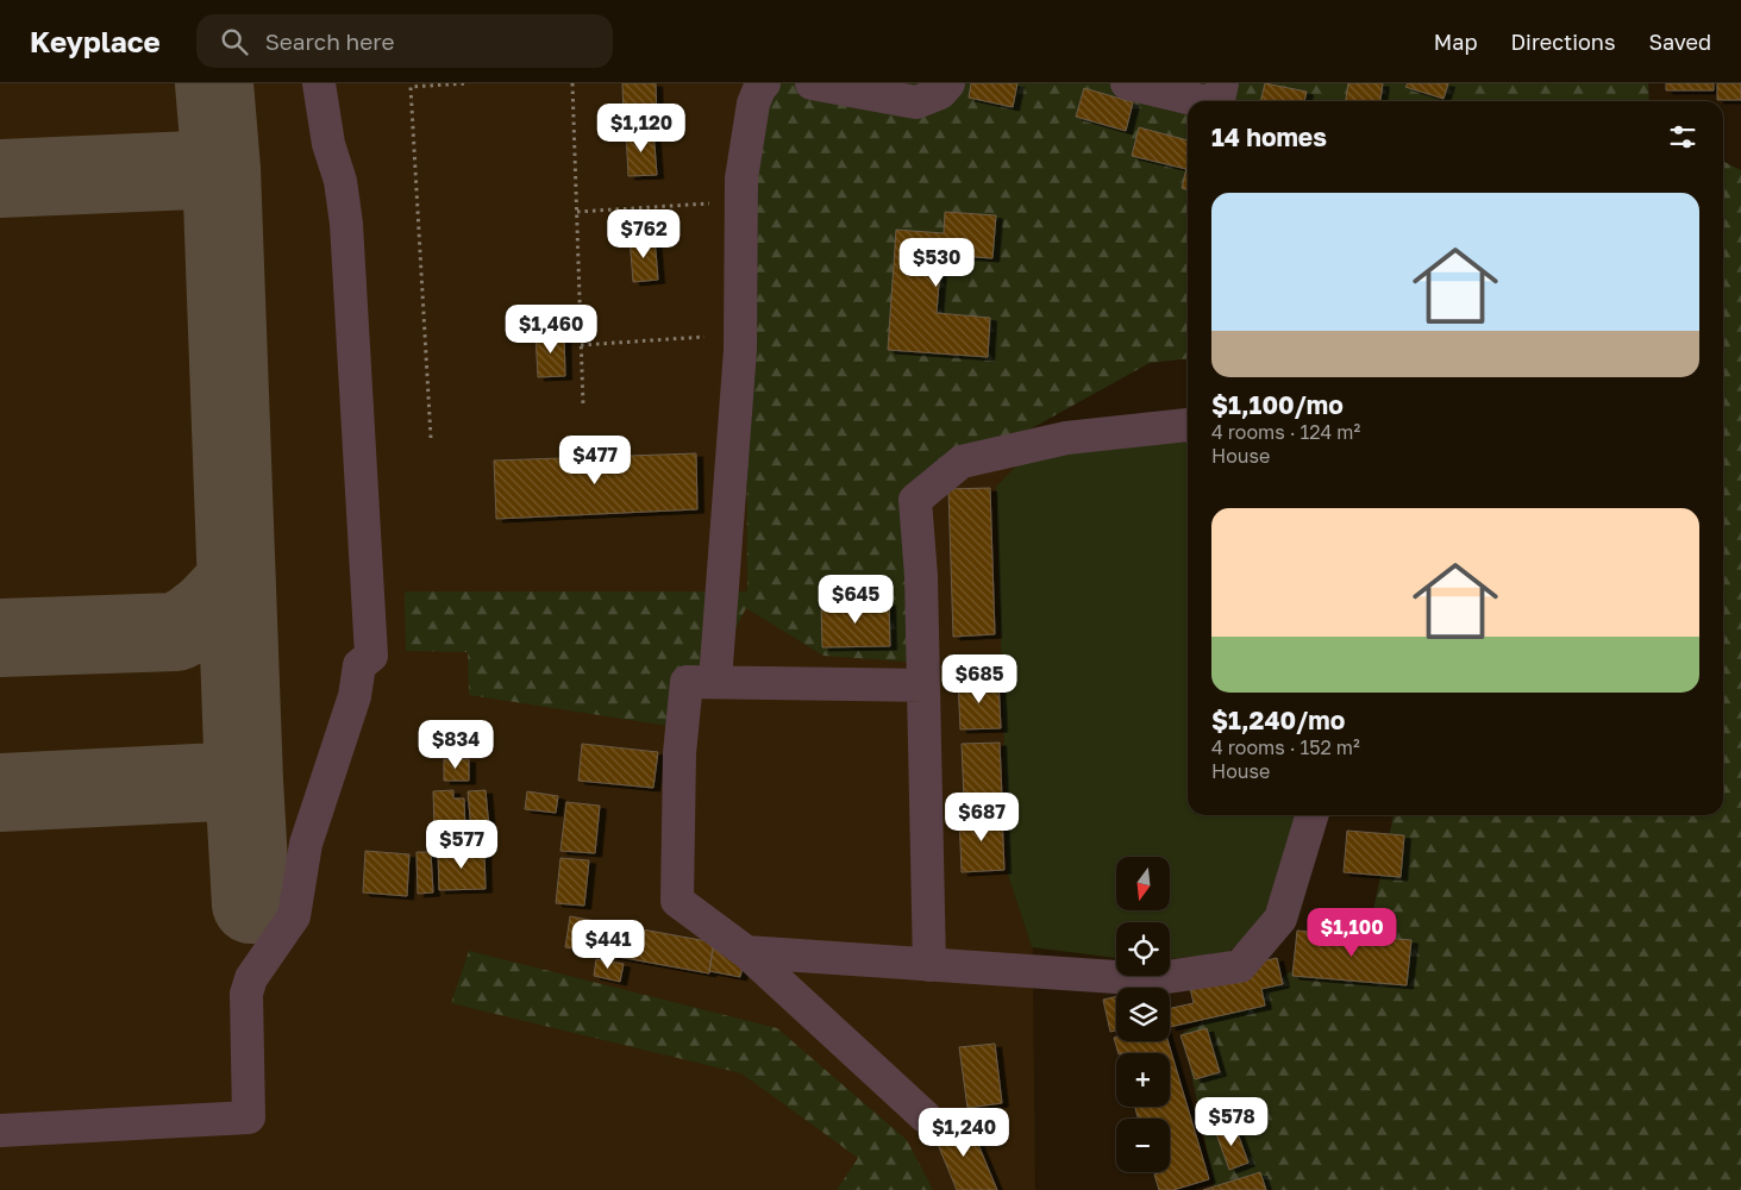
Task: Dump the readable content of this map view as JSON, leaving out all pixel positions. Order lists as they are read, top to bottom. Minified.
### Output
{"north":"bottom","page":{"header":"Keyplace","search":"Search here","nav":["Map","Directions","Saved"],"heading":"14 homes","price":["$1,120","$762","$530","$1,460","$477","$645","$685","$834","$687","$577","$1,100","$441","$578","$1,240"],"list":[{"name":"$1,100/mo","note":"4 rooms · 124 m² · House"},{"name":"$1,240/mo","note":"4 rooms · 152 m² · House"}],"map_buttons":["+","−"]}}
